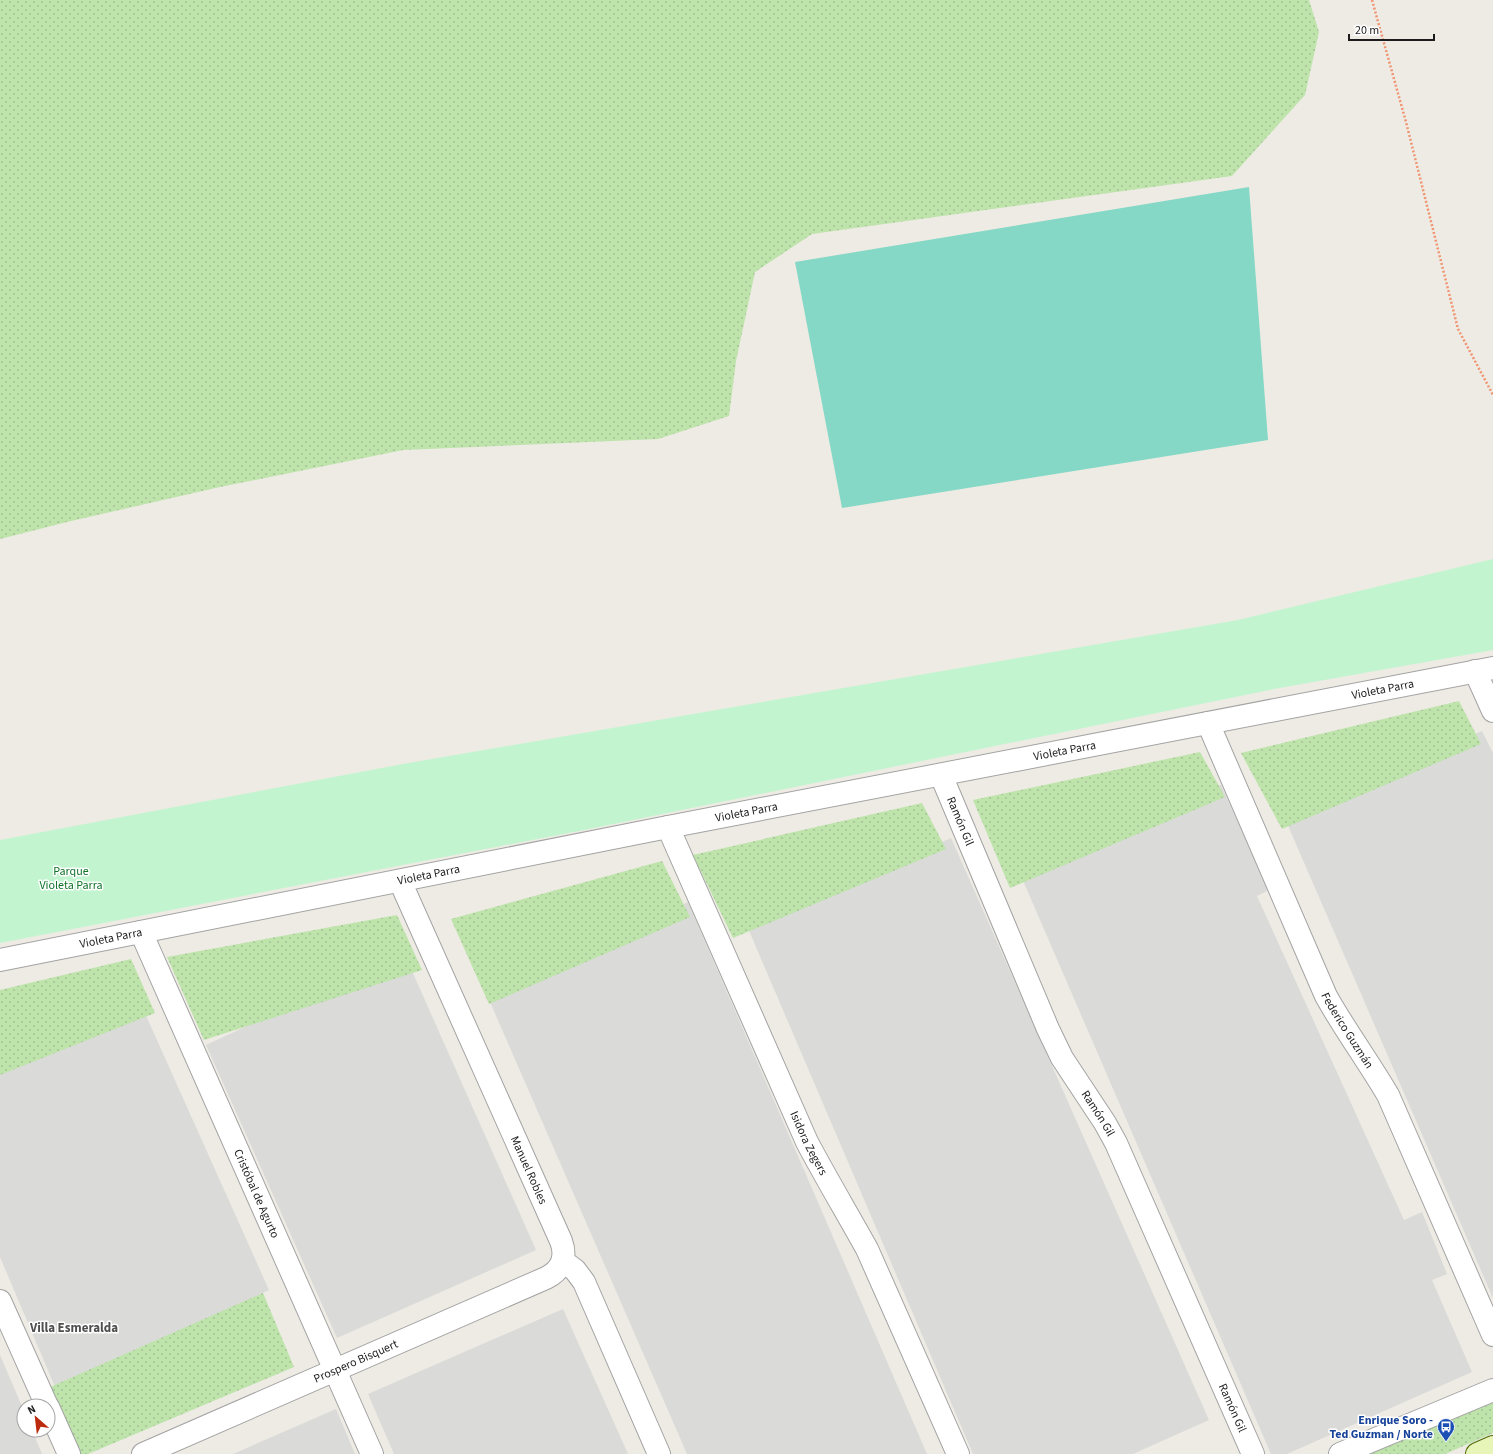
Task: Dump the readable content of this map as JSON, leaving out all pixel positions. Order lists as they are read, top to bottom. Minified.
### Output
{"streets":{"street":["Violeta Parra","Ramón Gil","Federico Guzmán","Isidora Zegers","Manuel Robles","Cristóbal de Agurto","Prospero Bisquert"]},"crossings":[["Violeta Parra","Ramón Gil"],["Violeta Parra","Federico Guzmán"],["Violeta Parra","Isidora Zegers"],["Violeta Parra","Manuel Robles"],["Violeta Parra","Cristóbal de Agurto"],["Manuel Robles","Prospero Bisquert"],["Cristóbal de Agurto","Prospero Bisquert"]],"districts":["Villa Esmeralda"],"parks":["Parque Violeta Parra"],"places":{"bus stop":["Enrique Soro - Ted Guzman / Norte"]},"scale_bar":"20 m","north":"top left"}
